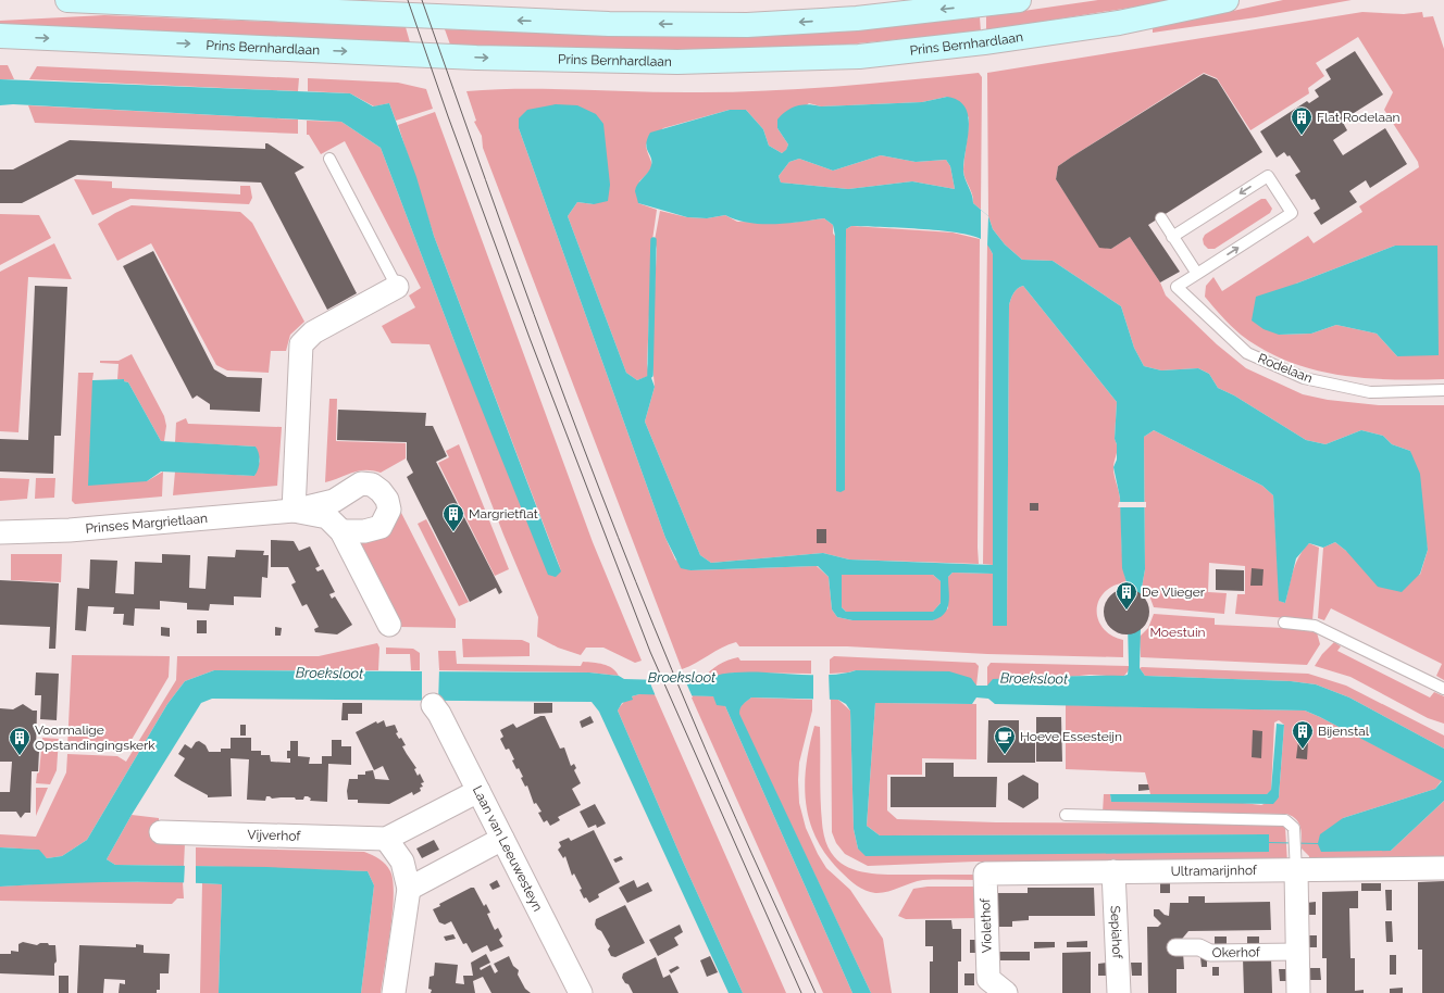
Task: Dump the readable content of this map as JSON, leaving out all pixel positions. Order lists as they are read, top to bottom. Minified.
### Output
{"streets":{"main road":["Prins Bernhardlaan"],"street":["Prinses Margrietlaan","Vijverhof","Laan van Leeuwesteyn","Ultramarijnhof","Violethof","Sepiahof","Okerhof"],"lane":["Rodelaan"]},"crossings":[["Vijverhof","Laan van Leeuwesteyn"],["Ultramarijnhof","Violethof"],["Ultramarijnhof","Sepiahof"]],"water":["Broeksloot"],"parks":["Moestuin"],"places":{"building":["Flat Rodelaan","Margrietflat","De Vlieger","Bijenstal","Voormalige Opstandingingskerk"],"cafe":["Hoeve Essesteijn"]}}
